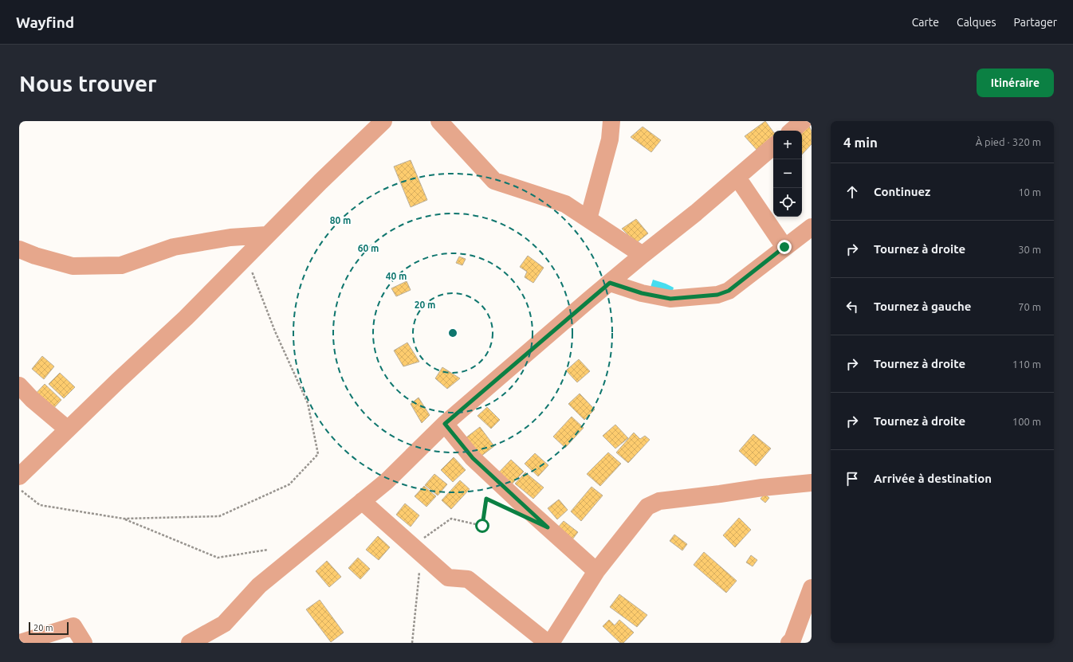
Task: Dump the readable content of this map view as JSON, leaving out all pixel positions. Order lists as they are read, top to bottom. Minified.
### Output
{"scale_bar":"20 m","page":{"header":"Wayfind","nav":["Carte","Calques","Partager"],"buttons":"Itinéraire","title":"Nous trouver","heading":["4 min","À pied · 320 m"],"map_buttons":["+","−"],"list":[["Continuez","10 m"],["Tournez à droite","30 m"],["Tournez à gauche","70 m"],["Tournez à droite","110 m"],["Tournez à droite","100 m"],"Arrivée à destination"],"scale":"20 m"},"rings":["80 m","60 m","40 m","20 m"]}
